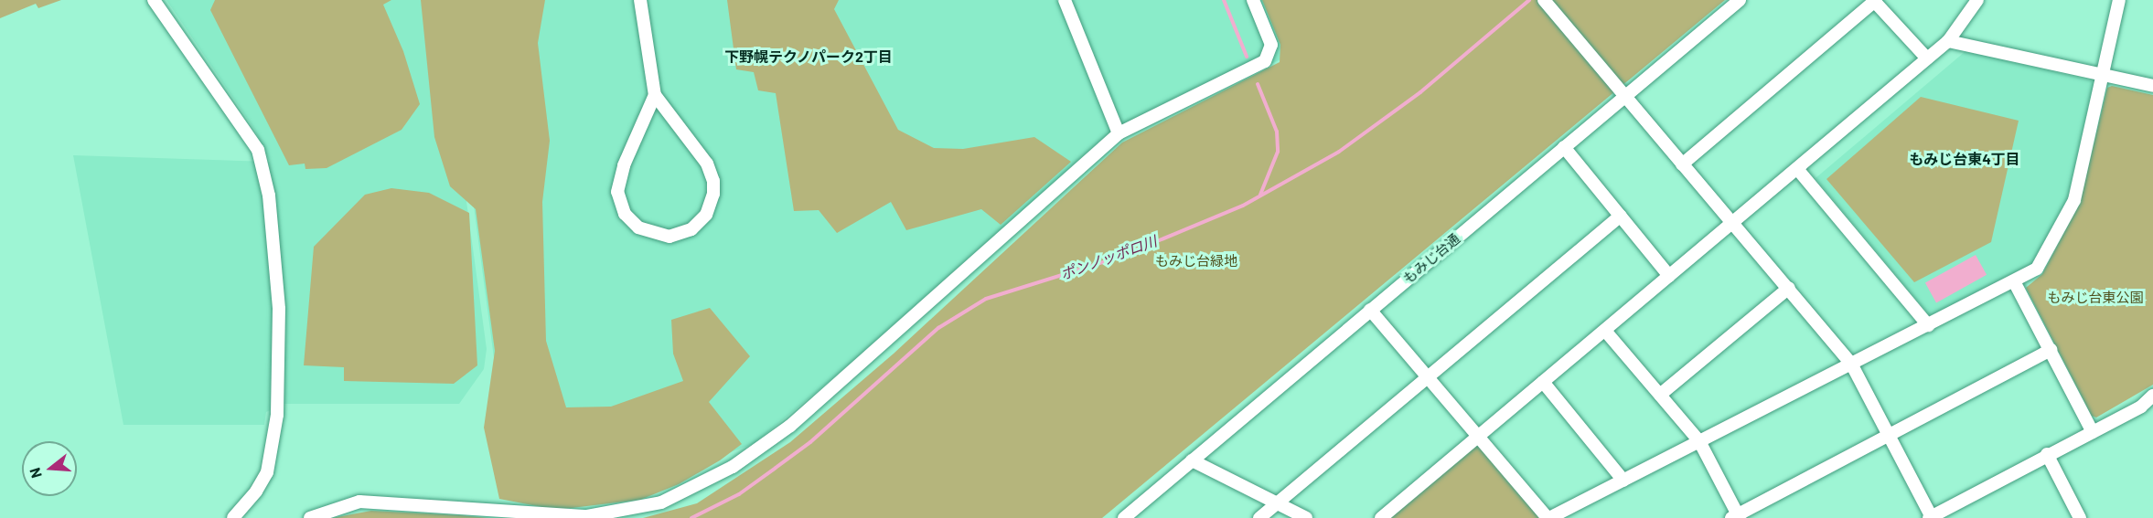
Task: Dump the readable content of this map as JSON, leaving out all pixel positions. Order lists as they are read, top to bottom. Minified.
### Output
{"streets":{"street":["もみじ台通"]},"districts":["下野幌テクノパーク2丁目","もみじ台東4丁目"],"water":["ポンノッポロ川"],"parks":["もみじ台緑地","もみじ台東公園"],"north":"left"}
